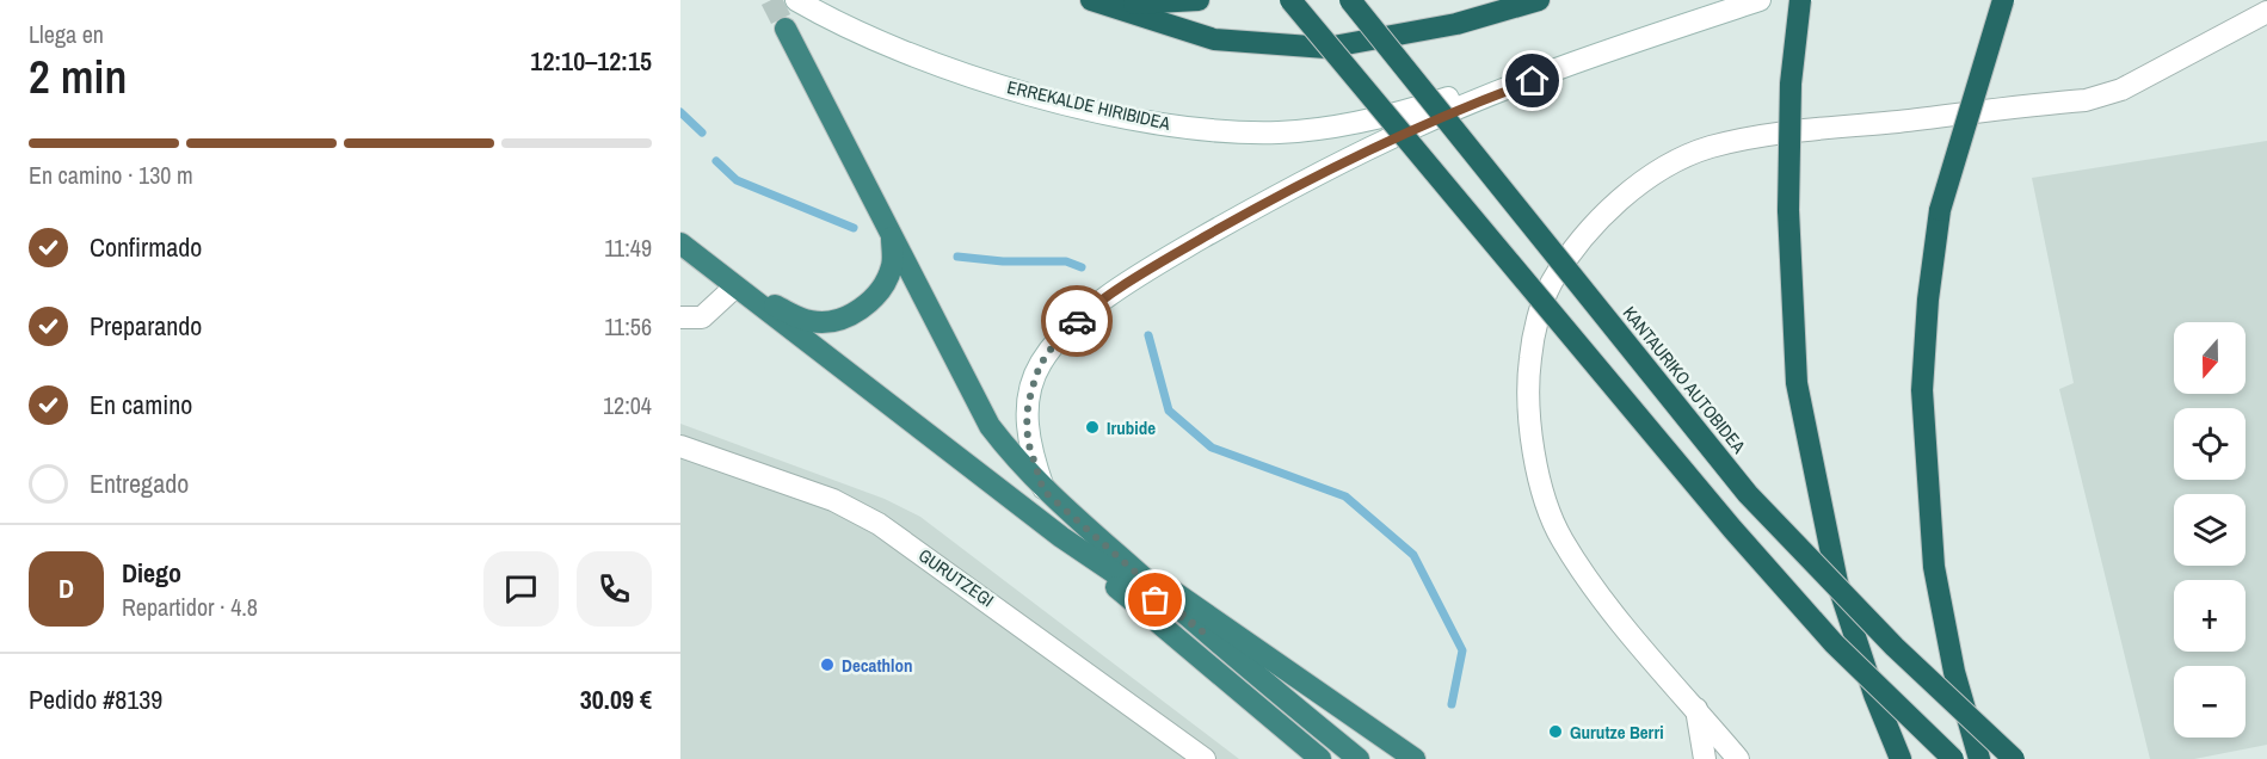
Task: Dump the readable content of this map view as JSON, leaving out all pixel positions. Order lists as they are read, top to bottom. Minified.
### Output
{"streets":{"highway":["KANTAURIKO AUTOBIDEA"],"street":["ERREKALDE HIRIBIDEA","GURUTZEGI"]},"places":["Irubide","Decathlon","Gurutze Berri"],"north":"bottom","page":{"heading":["2 min","Llega en","12:10–12:15"],"panel":["Diego","Repartidor · 4.8","Pedido #8139","30.09 €"],"bar":"En camino · 130 m","list":[["Confirmado","11:49"],["Preparando","11:56"],["En camino","12:04"],"Entregado"],"map_buttons":["+","−"],"round":"D"}}
